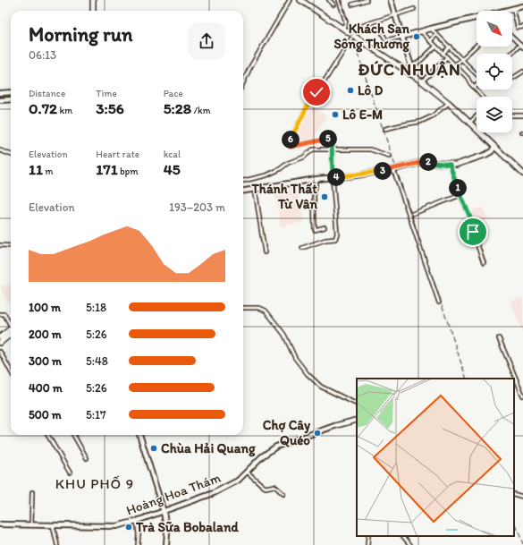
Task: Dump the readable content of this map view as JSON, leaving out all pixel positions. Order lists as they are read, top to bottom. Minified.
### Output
{"streets":{"street":["Hoàng Hoa Thám"]},"districts":["ĐỨC NHUẬN","KHU PHỐ 9"],"places":["Khách Sạn Sông Thương","Lô D","Lô E-M","Thánh Thất Từ Vân","Chợ Cây Quéo","Chùa Hải Quang","Trà Sữa Bobaland"],"north":"bottom right","page":{"heading":["Morning run","06:13"],"stats":[["Distance","0.72 km"],["Time","3:56"],["Pace","5:28 /km"],["Elevation","11 m"],["Heart rate","171 bpm"],["kcal","45"]],"pins":["5","6","2","3","4","1"],"chart":["Elevation","193–203 m"],"list":[{"name":"100 m","note":"5:18"},{"name":"200 m","note":"5:26"},{"name":"300 m","note":"5:48"},{"name":"400 m","note":"5:26"},{"name":"500 m","note":"5:17"}]}}
